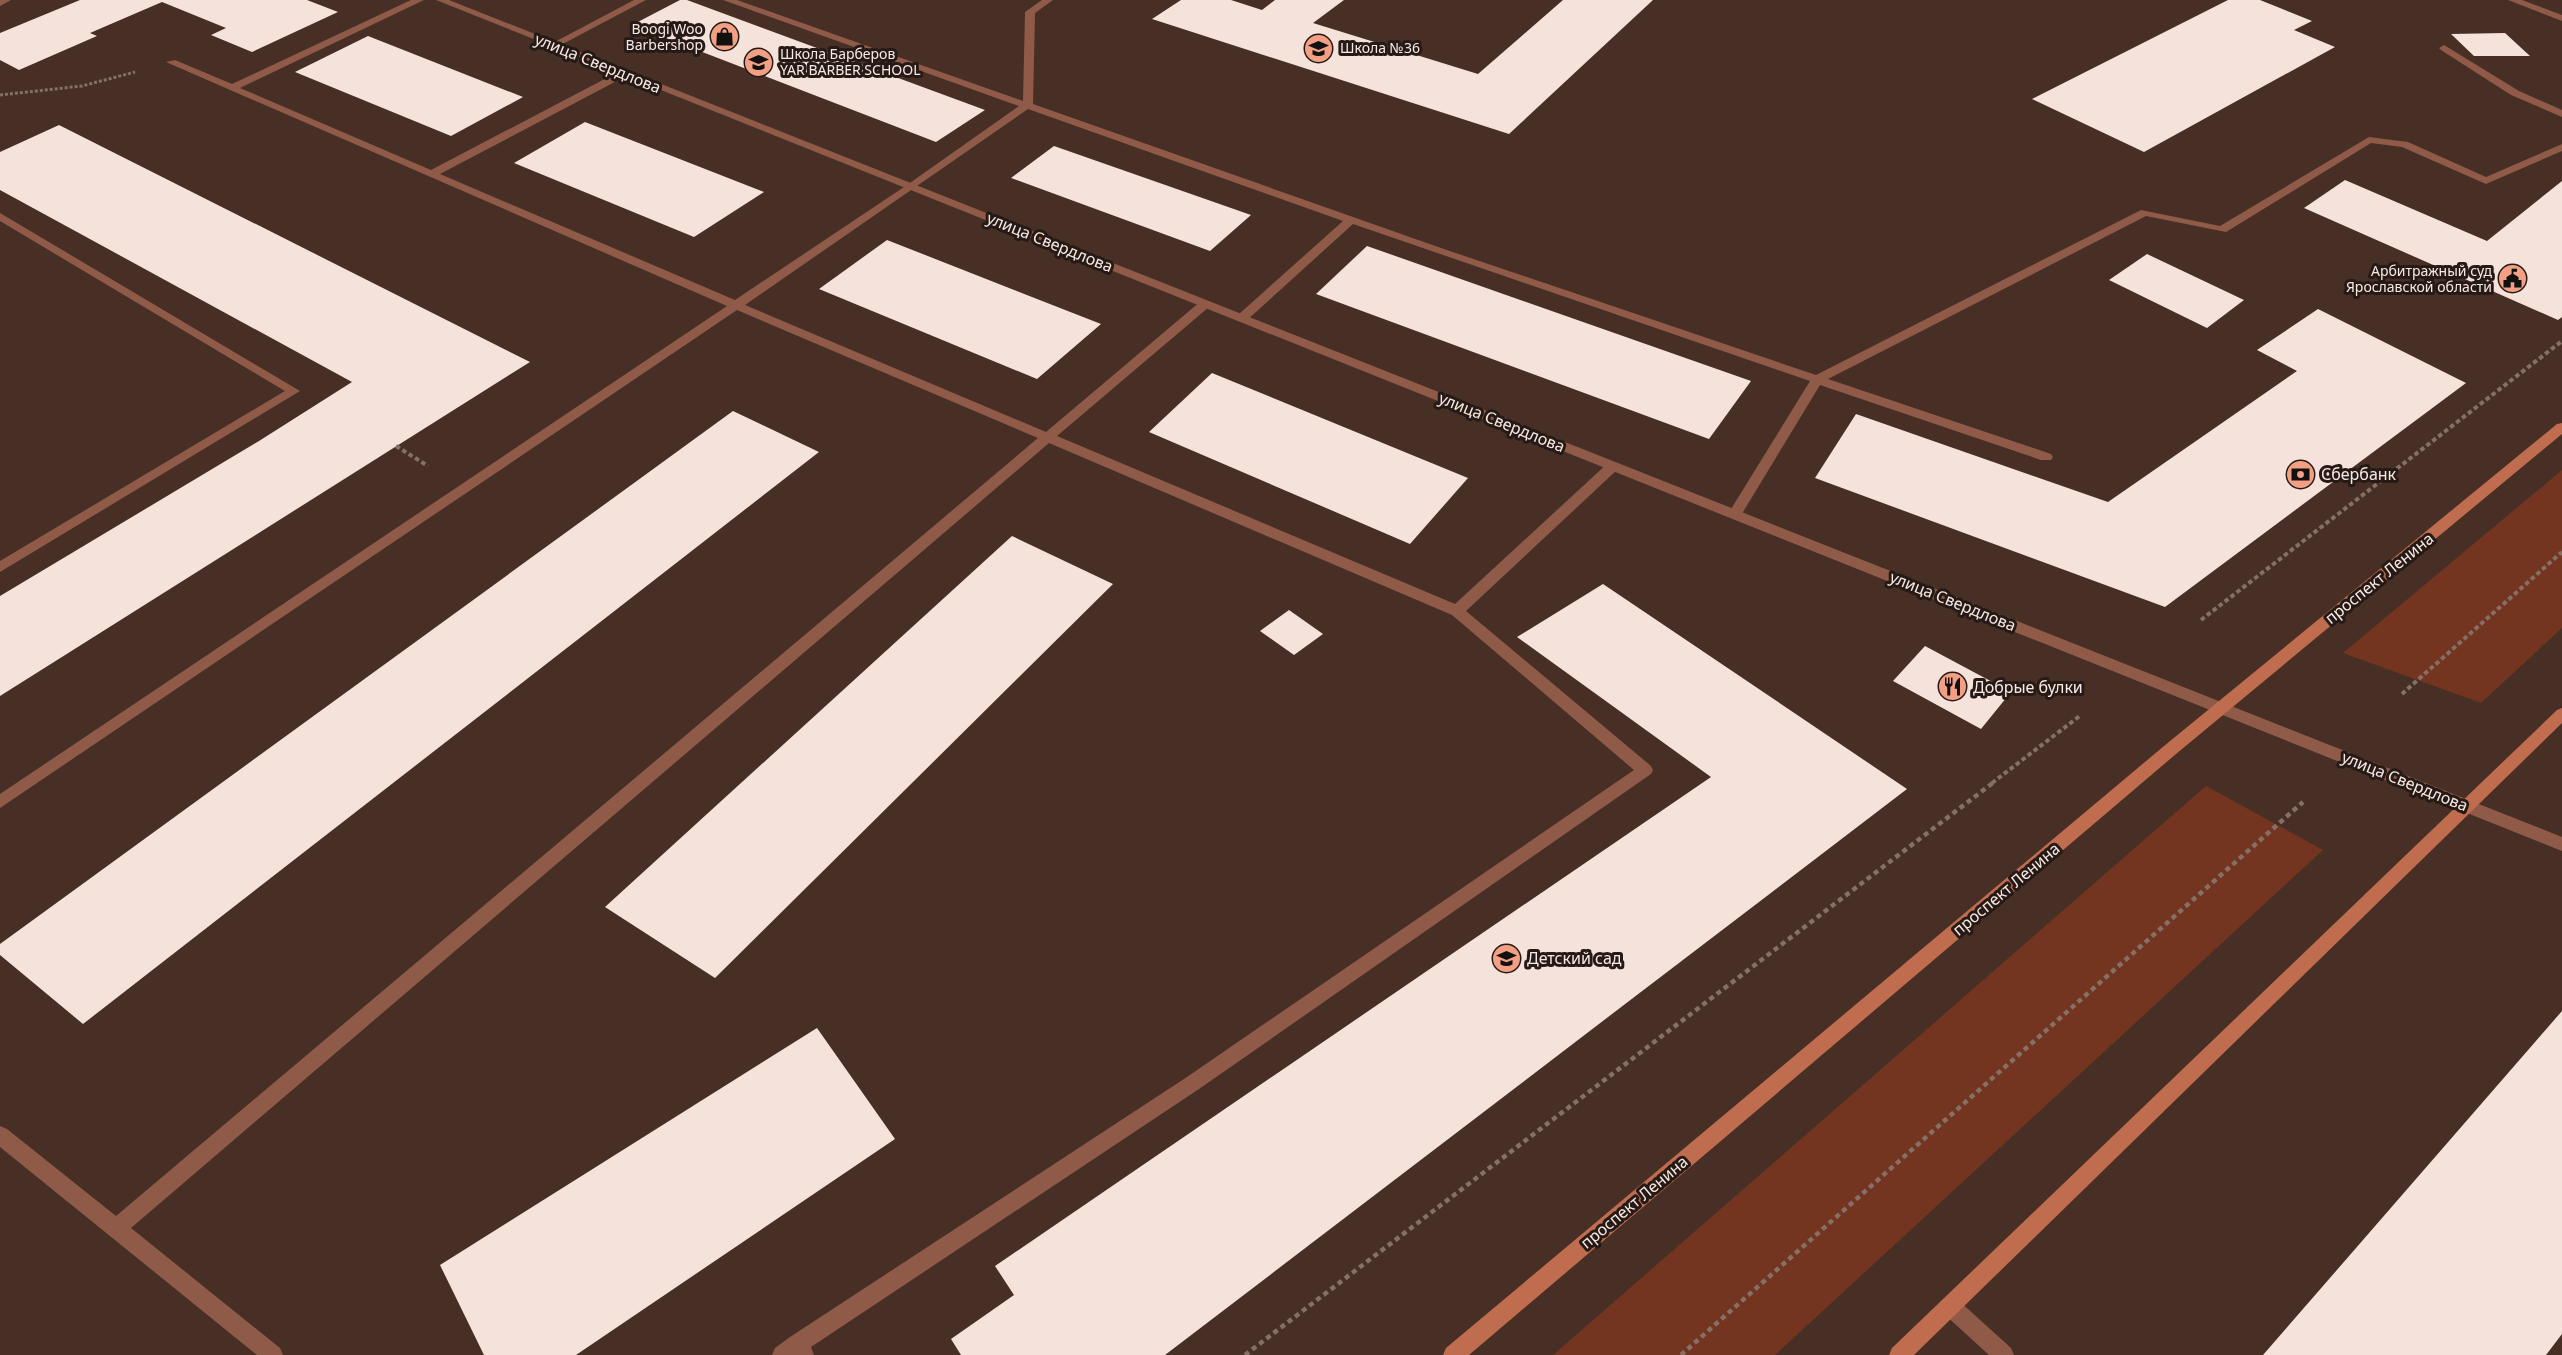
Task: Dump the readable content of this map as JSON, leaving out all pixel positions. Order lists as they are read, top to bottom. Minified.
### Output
{"streets":{"main road":["проспект Ленина"],"street":["улица Свердлова"]},"crossings":[["улица Свердлова","проспект Ленина"]],"places":{"shop":["Boogi Woo Barbershop"],"school or university":["Школа №36","Школа Барберов YAR BARBER SCHOOL","Детский сад"],"public building":["Арбитражный суд Ярославской области"],"bank":["Сбербанк"],"restaurant":["Добрые булки"]}}
